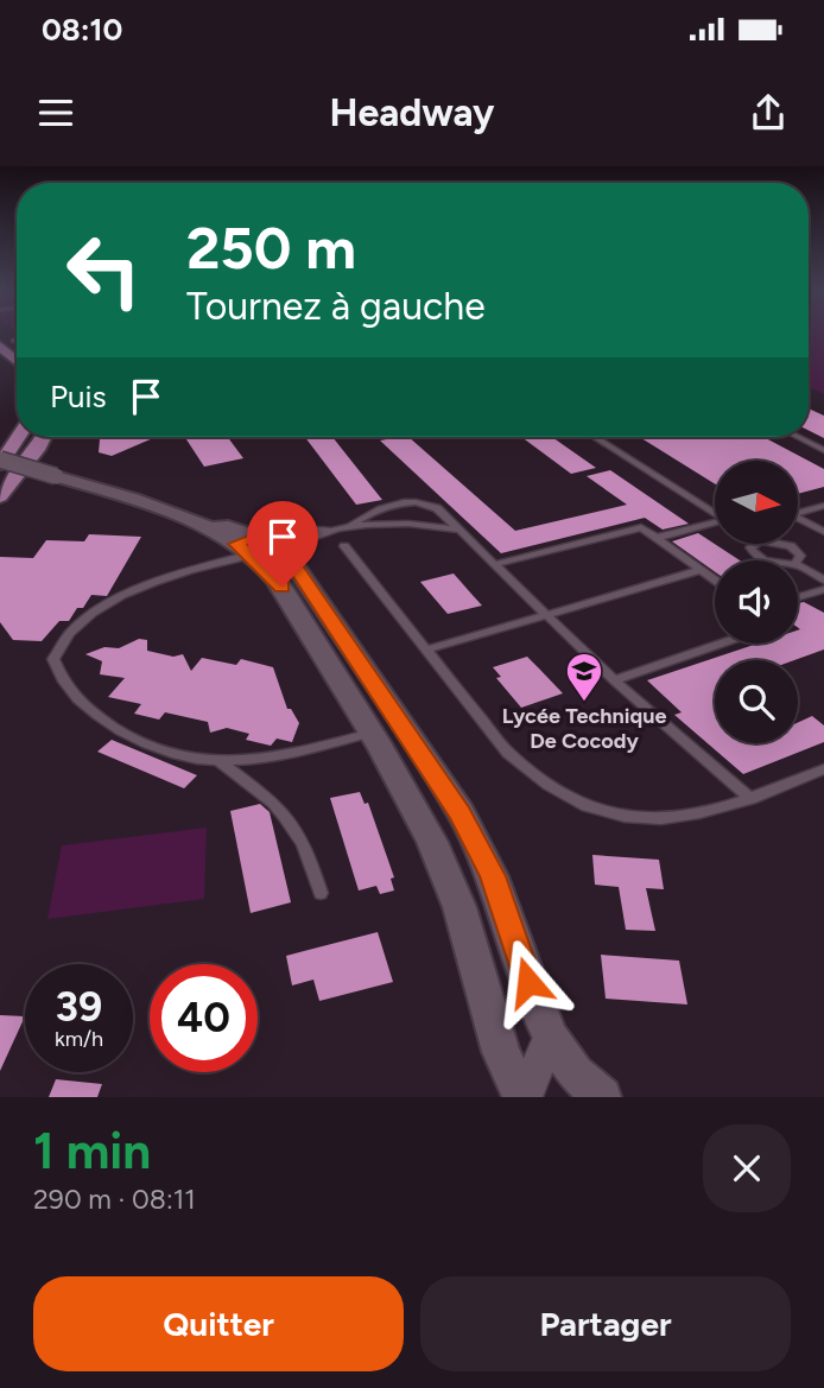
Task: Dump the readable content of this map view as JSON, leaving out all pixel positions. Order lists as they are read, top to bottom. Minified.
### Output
{"places":{"school or university":["Lycée Technique De Cocody"]},"north":"right","page":{"status":"08:10","header":"Headway","turn":["250 m","Tournez à gauche"],"then":"Puis","speed":"39 km/h","limit":"40","heading":["1 min","290 m · 08:11"],"buttons":["Quitter","Partager"]}}
